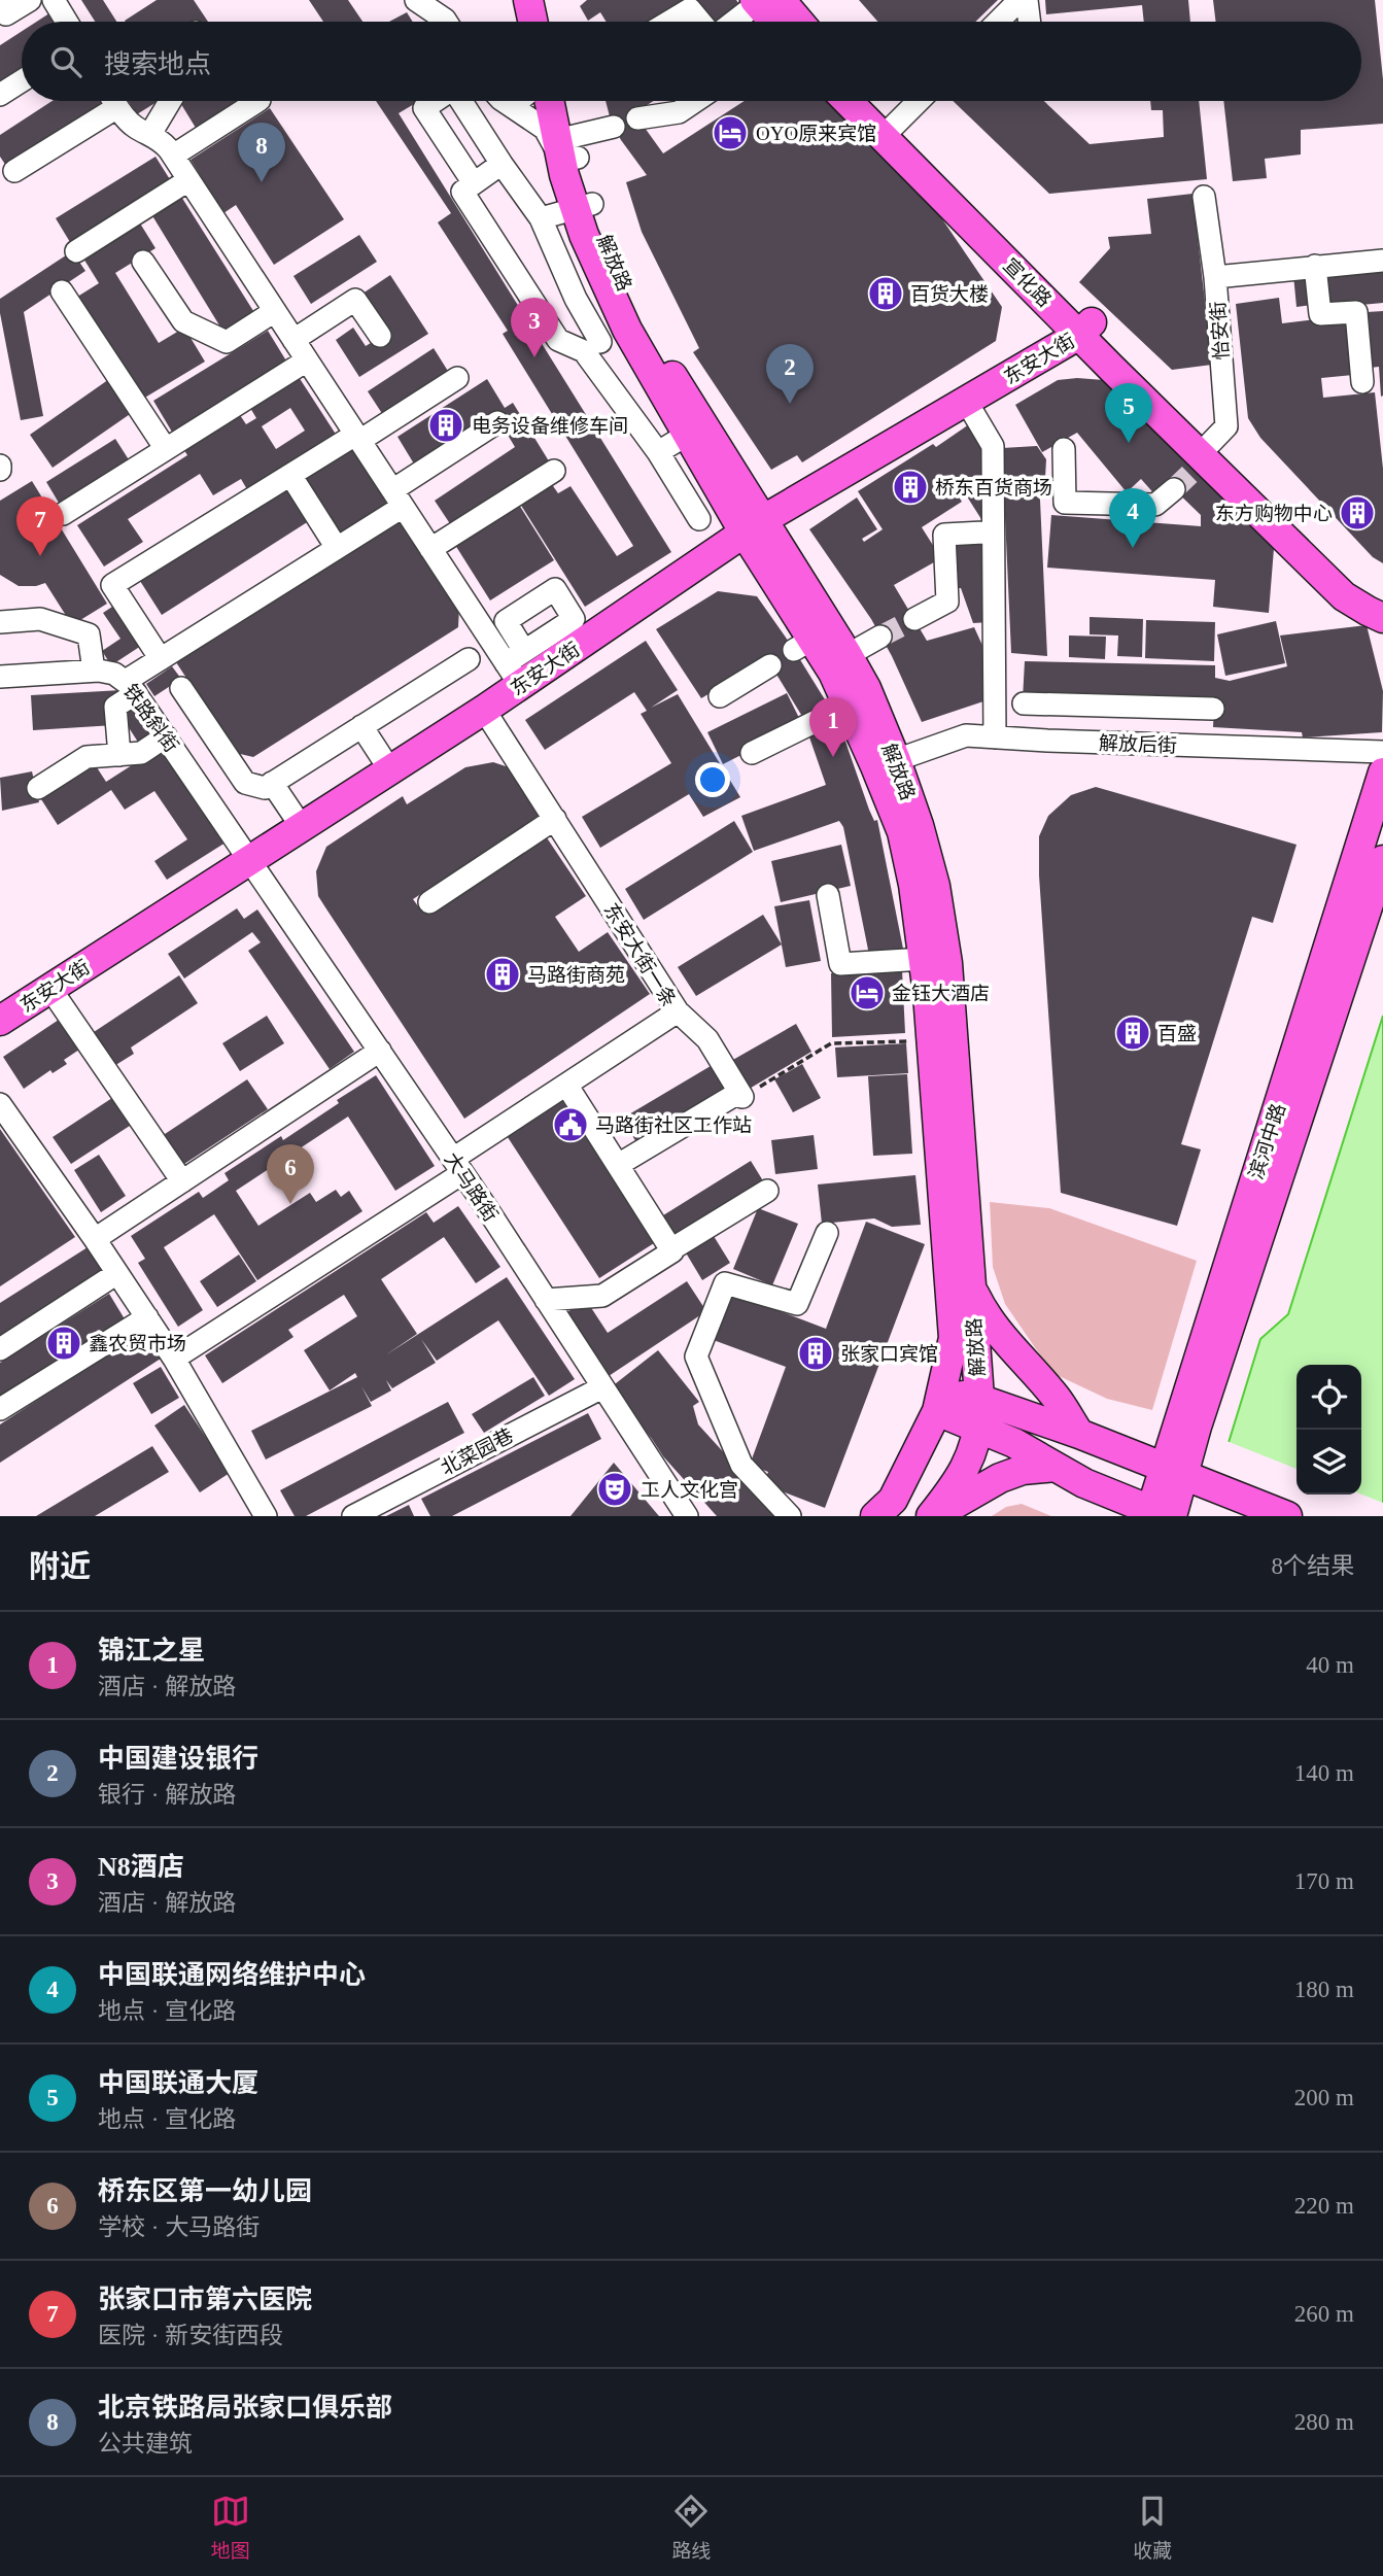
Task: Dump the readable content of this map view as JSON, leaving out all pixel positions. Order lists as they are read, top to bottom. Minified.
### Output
{"streets":{"main road":["解放路","宣化路","东安大街","滨河中路"],"street":["怡安街","铁路斜街","解放后街","东安大街一条","大马路街","北菜园巷"]},"crossings":[["解放路","东安大街"],["解放路","解放后街"],["宣化路","怡安街"],["宣化路","东安大街"],["东安大街","铁路斜街"],["东安大街","东安大街一条"],["东安大街","大马路街"],["铁路斜街","大马路街"],["东安大街一条","大马路街"],["大马路街","北菜园巷"]],"places":{"hotel":["OYO原来宾馆","金钰大酒店"],"building":["百货大楼","电务设备维修车间","桥东百货商场","东方购物中心","马路街商苑","百盛","鑫农贸市场","张家口宾馆"],"public building":["马路街社区工作站"],"theatre":["工人文化宫"]},"page":{"search":"搜索地点","pins":["8","3","2","5","4","7","1","6"],"heading":["附近","8个结果"],"list":[{"mark":"1","name":"锦江之星","note":"酒店 · 解放路","value":"40 m"},{"mark":"2","name":"中国建设银行","note":"银行 · 解放路","value":"140 m"},{"mark":"3","name":"N8酒店","note":"酒店 · 解放路","value":"170 m"},{"mark":"4","name":"中国联通网络维护中心","note":"地点 · 宣化路","value":"180 m"},{"mark":"5","name":"中国联通大厦","note":"地点 · 宣化路","value":"200 m"},{"mark":"6","name":"桥东区第一幼儿园","note":"学校 · 大马路街","value":"220 m"},{"mark":"7","name":"张家口市第六医院","note":"医院 · 新安街西段","value":"260 m"},{"mark":"8","name":"北京铁路局张家口俱乐部","note":"公共建筑","value":"280 m"}],"nav":["地图","路线","收藏"]}}
